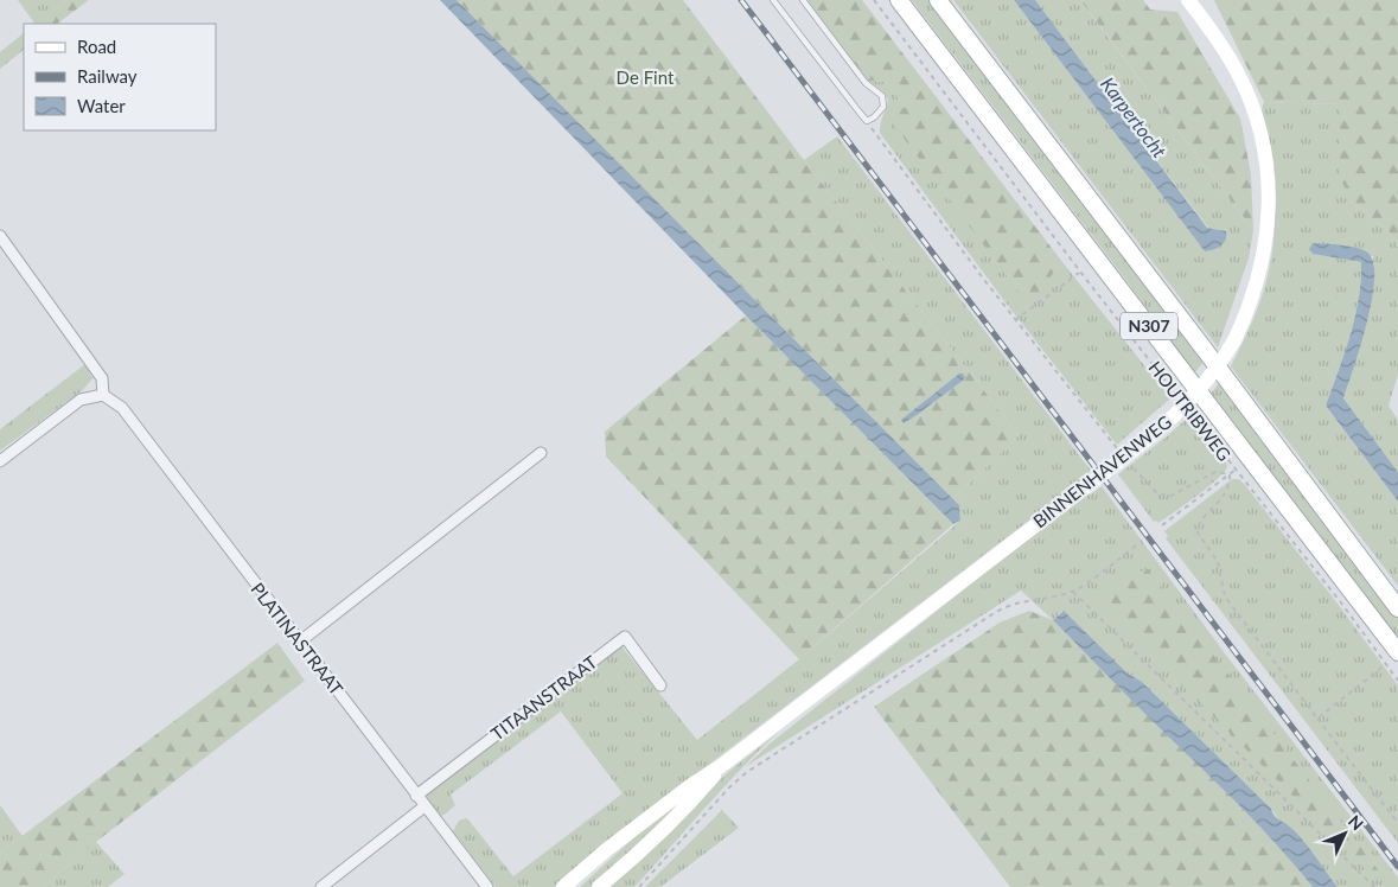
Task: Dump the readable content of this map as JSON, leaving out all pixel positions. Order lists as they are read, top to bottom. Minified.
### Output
{"streets":{"main road":["N307","HOUTRIBWEG","BINNENHAVENWEG"],"street":["PLATINASTRAAT","TITAANSTRAAT"]},"crossings":[["PLATINASTRAAT","TITAANSTRAAT"]],"water":["Karpertocht"],"parks":["De Fint"],"legend":["Road","Railway","Water"],"north":"top right"}
